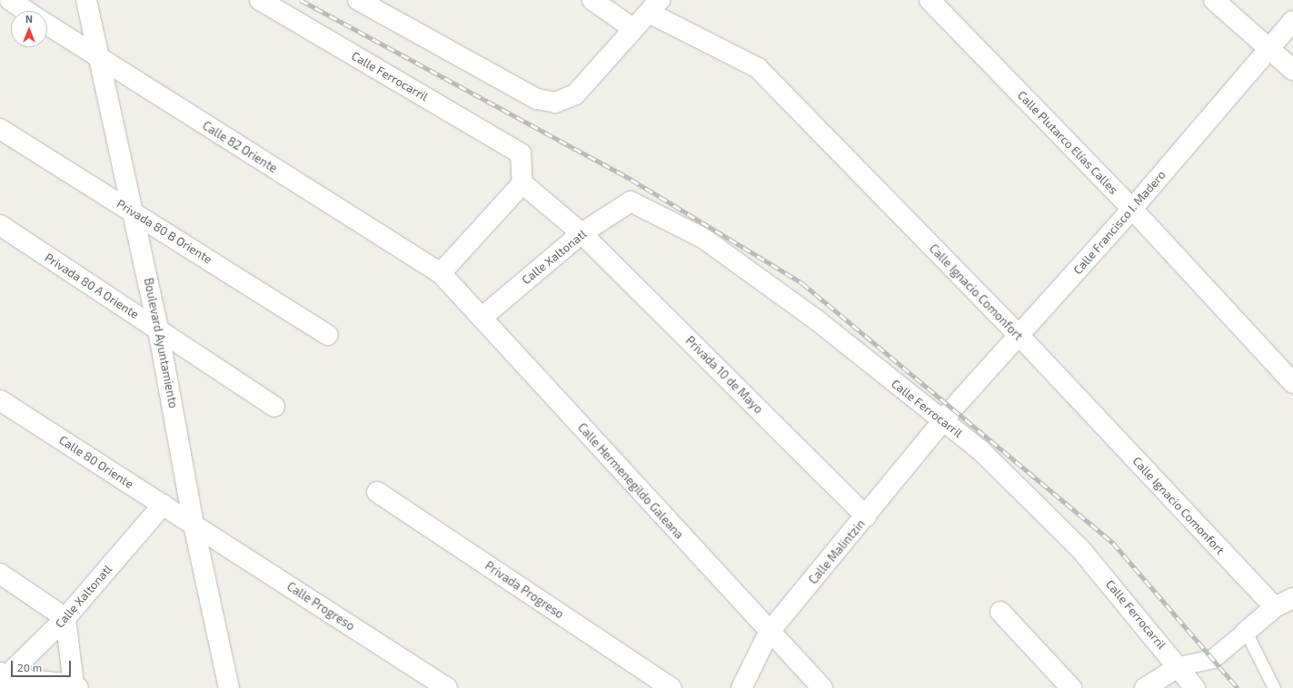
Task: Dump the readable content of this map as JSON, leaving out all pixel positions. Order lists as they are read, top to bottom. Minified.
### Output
{"streets":{"street":["Calle Ferrocarril","Calle Plutarco Elías Calles","Calle 82 Oriente","Calle Francisco I. Madero","Privada 80 B Oriente","Calle Xaltonatl","Privada 80 A Oriente","Calle Ignacio Comonfort","Boulevard Ayuntamiento","Privada 10 de Mayo","Calle 80 Oriente","Calle Hermenegildo Galeana","Calle Malintzin","Privada Progreso","Calle Progreso"]},"crossings":[["Calle Ferrocarril","Calle Francisco I. Madero"],["Calle Ferrocarril","Calle Xaltonatl"],["Calle Ferrocarril","Privada 10 de Mayo"],["Calle Ferrocarril","Calle Malintzin"],["Calle Plutarco Elías Calles","Calle Francisco I. Madero"],["Calle 82 Oriente","Boulevard Ayuntamiento"],["Calle 82 Oriente","Calle Hermenegildo Galeana"],["Calle Francisco I. Madero","Calle Ignacio Comonfort"],["Calle Francisco I. Madero","Calle Malintzin"],["Privada 80 B Oriente","Boulevard Ayuntamiento"],["Calle Xaltonatl","Privada 10 de Mayo"],["Calle Xaltonatl","Calle 80 Oriente"],["Calle Xaltonatl","Calle Hermenegildo Galeana"],["Privada 80 A Oriente","Boulevard Ayuntamiento"],["Boulevard Ayuntamiento","Calle 80 Oriente"],["Boulevard Ayuntamiento","Calle Progreso"],["Privada 10 de Mayo","Calle Malintzin"],["Calle 80 Oriente","Calle Progreso"],["Calle Hermenegildo Galeana","Calle Malintzin"]],"scale_bar":"20 m","north":"top"}
